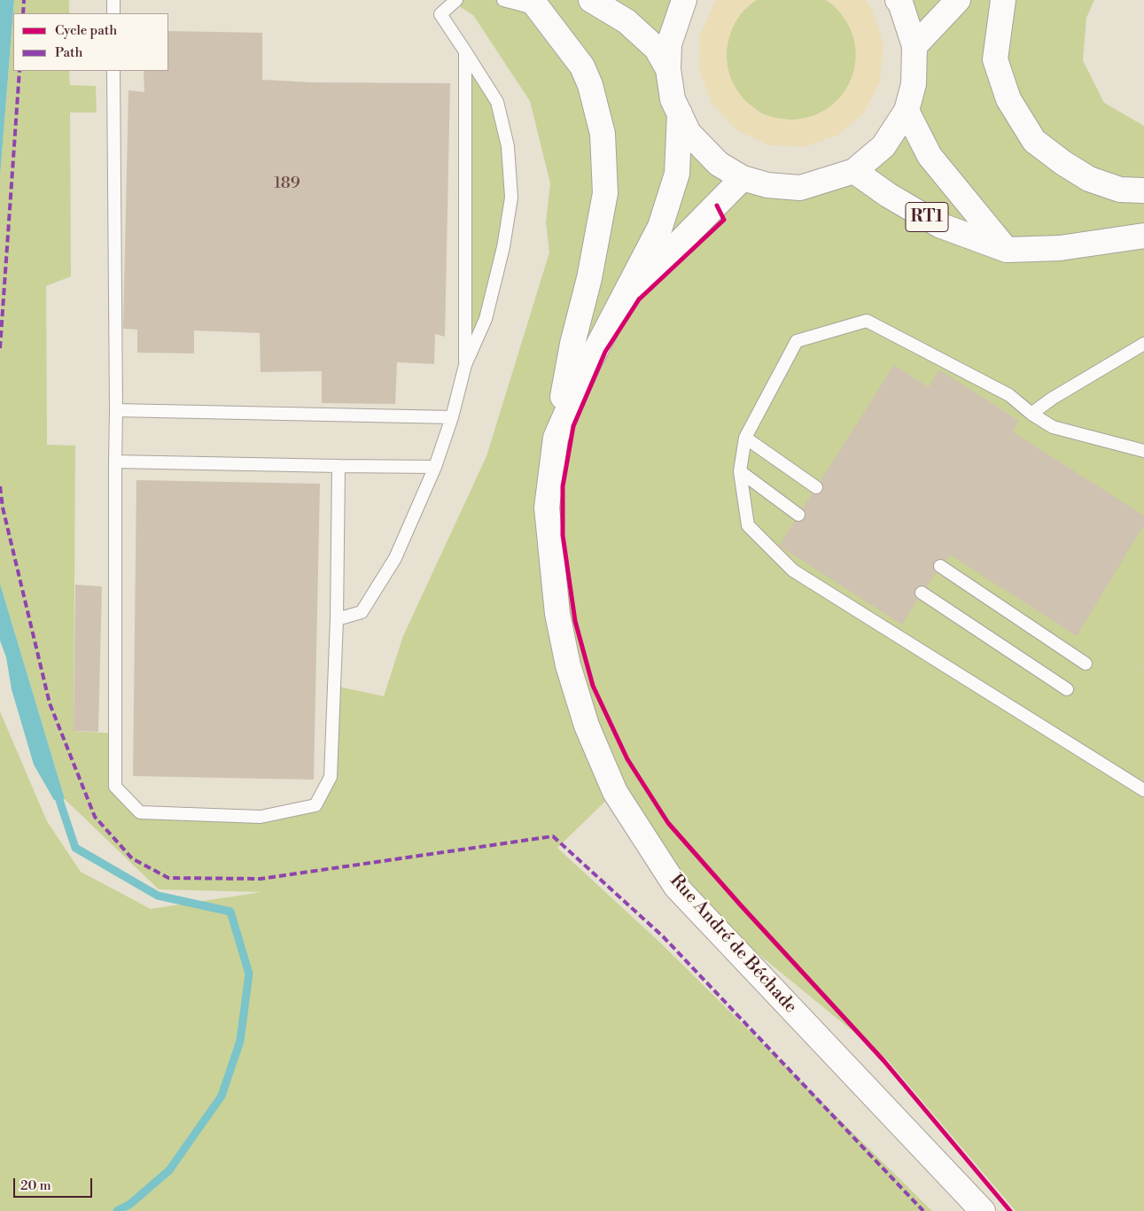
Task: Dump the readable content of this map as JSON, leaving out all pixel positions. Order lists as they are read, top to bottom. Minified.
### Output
{"streets":{"main road":["RT1","Rue André de Béchade"]},"house_numbers":["189"],"legend":["Cycle path","Path"],"scale_bar":"20 m"}
